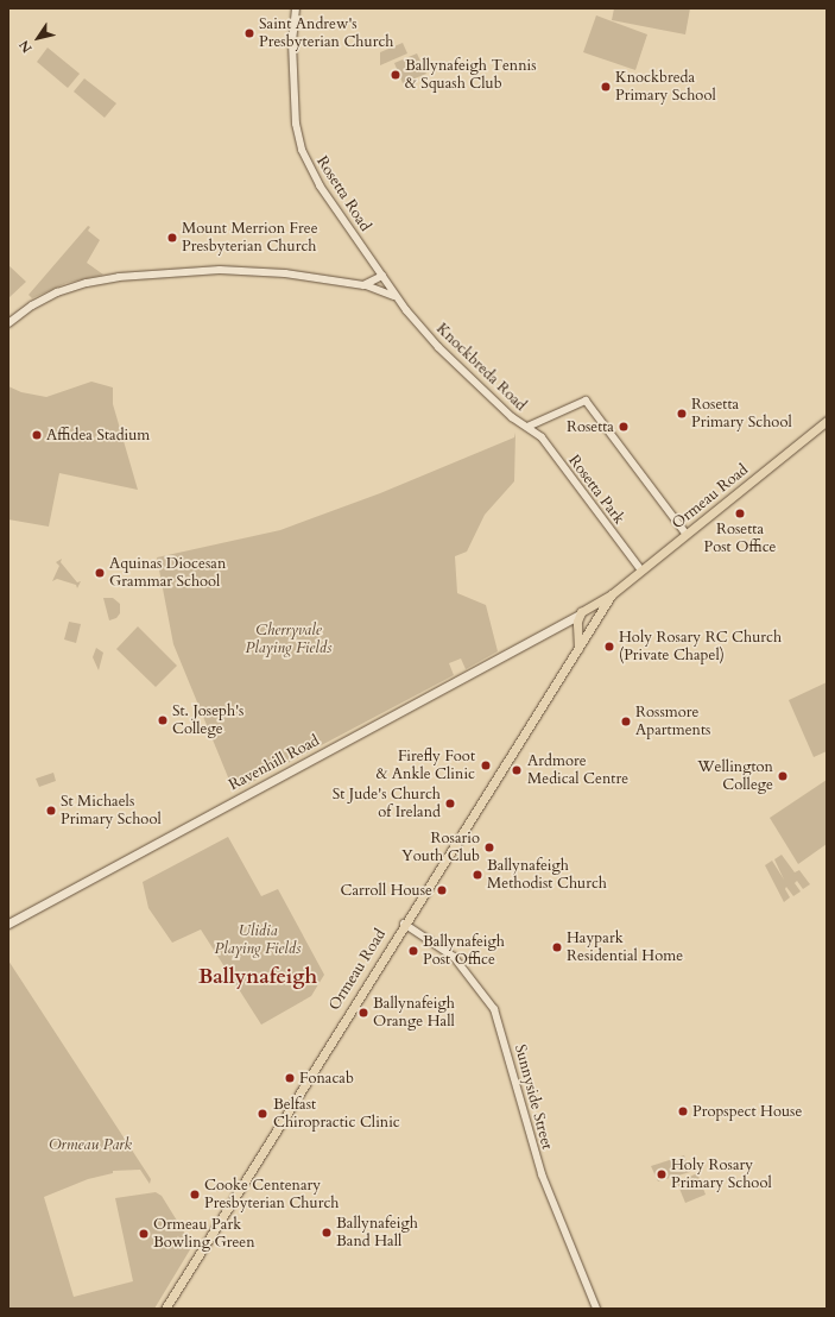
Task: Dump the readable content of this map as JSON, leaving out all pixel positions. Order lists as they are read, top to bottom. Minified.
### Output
{"streets":{"main road":["Ormeau Road","Ravenhill Road"],"street":["Rosetta Road","Knockbreda Road","Rosetta Park","Sunnyside Street"]},"crossings":[["Rosetta Road","Knockbreda Road"],["Knockbreda Road","Rosetta Park"],["Knockbreda Road","Ormeau Road"],["Rosetta Park","Ormeau Road"],["Ormeau Road","Ravenhill Road"],["Ormeau Road","Sunnyside Street"]],"districts":["Ballynafeigh"],"parks":["Cherryvale Playing Fields","Ulidia Playing Fields","Ormeau Park"],"places":["Saint Andrew's Presbyterian Church","Ballynafeigh Tennis & Squash Club","Knockbreda Primary School","Mount Merrion Free Presbyterian Church","Rosetta Primary School","Rosetta","Affidea Stadium","Rosetta Post Office","Aquinas Diocesan Grammar School","Holy Rosary RC Church (Private Chapel)","St. Joseph's College","Rossmore Apartments","Firefly Foot & Ankle Clinic","Ardmore Medical Centre","Wellington College","St Jude's Church of Ireland","St Michaels Primary School","Rosario Youth Club","Ballynafeigh Methodist Church","Carroll House","Haypark Residential Home","Ballynafeigh Post Office","Ballynafeigh Orange Hall","Fonacab","Propspect House","Belfast Chiropractic Clinic","Holy Rosary Primary School","Cooke Centenary Presbyterian Church","Ballynafeigh Band Hall","Ormeau Park Bowling Green"],"north":"bottom left"}
